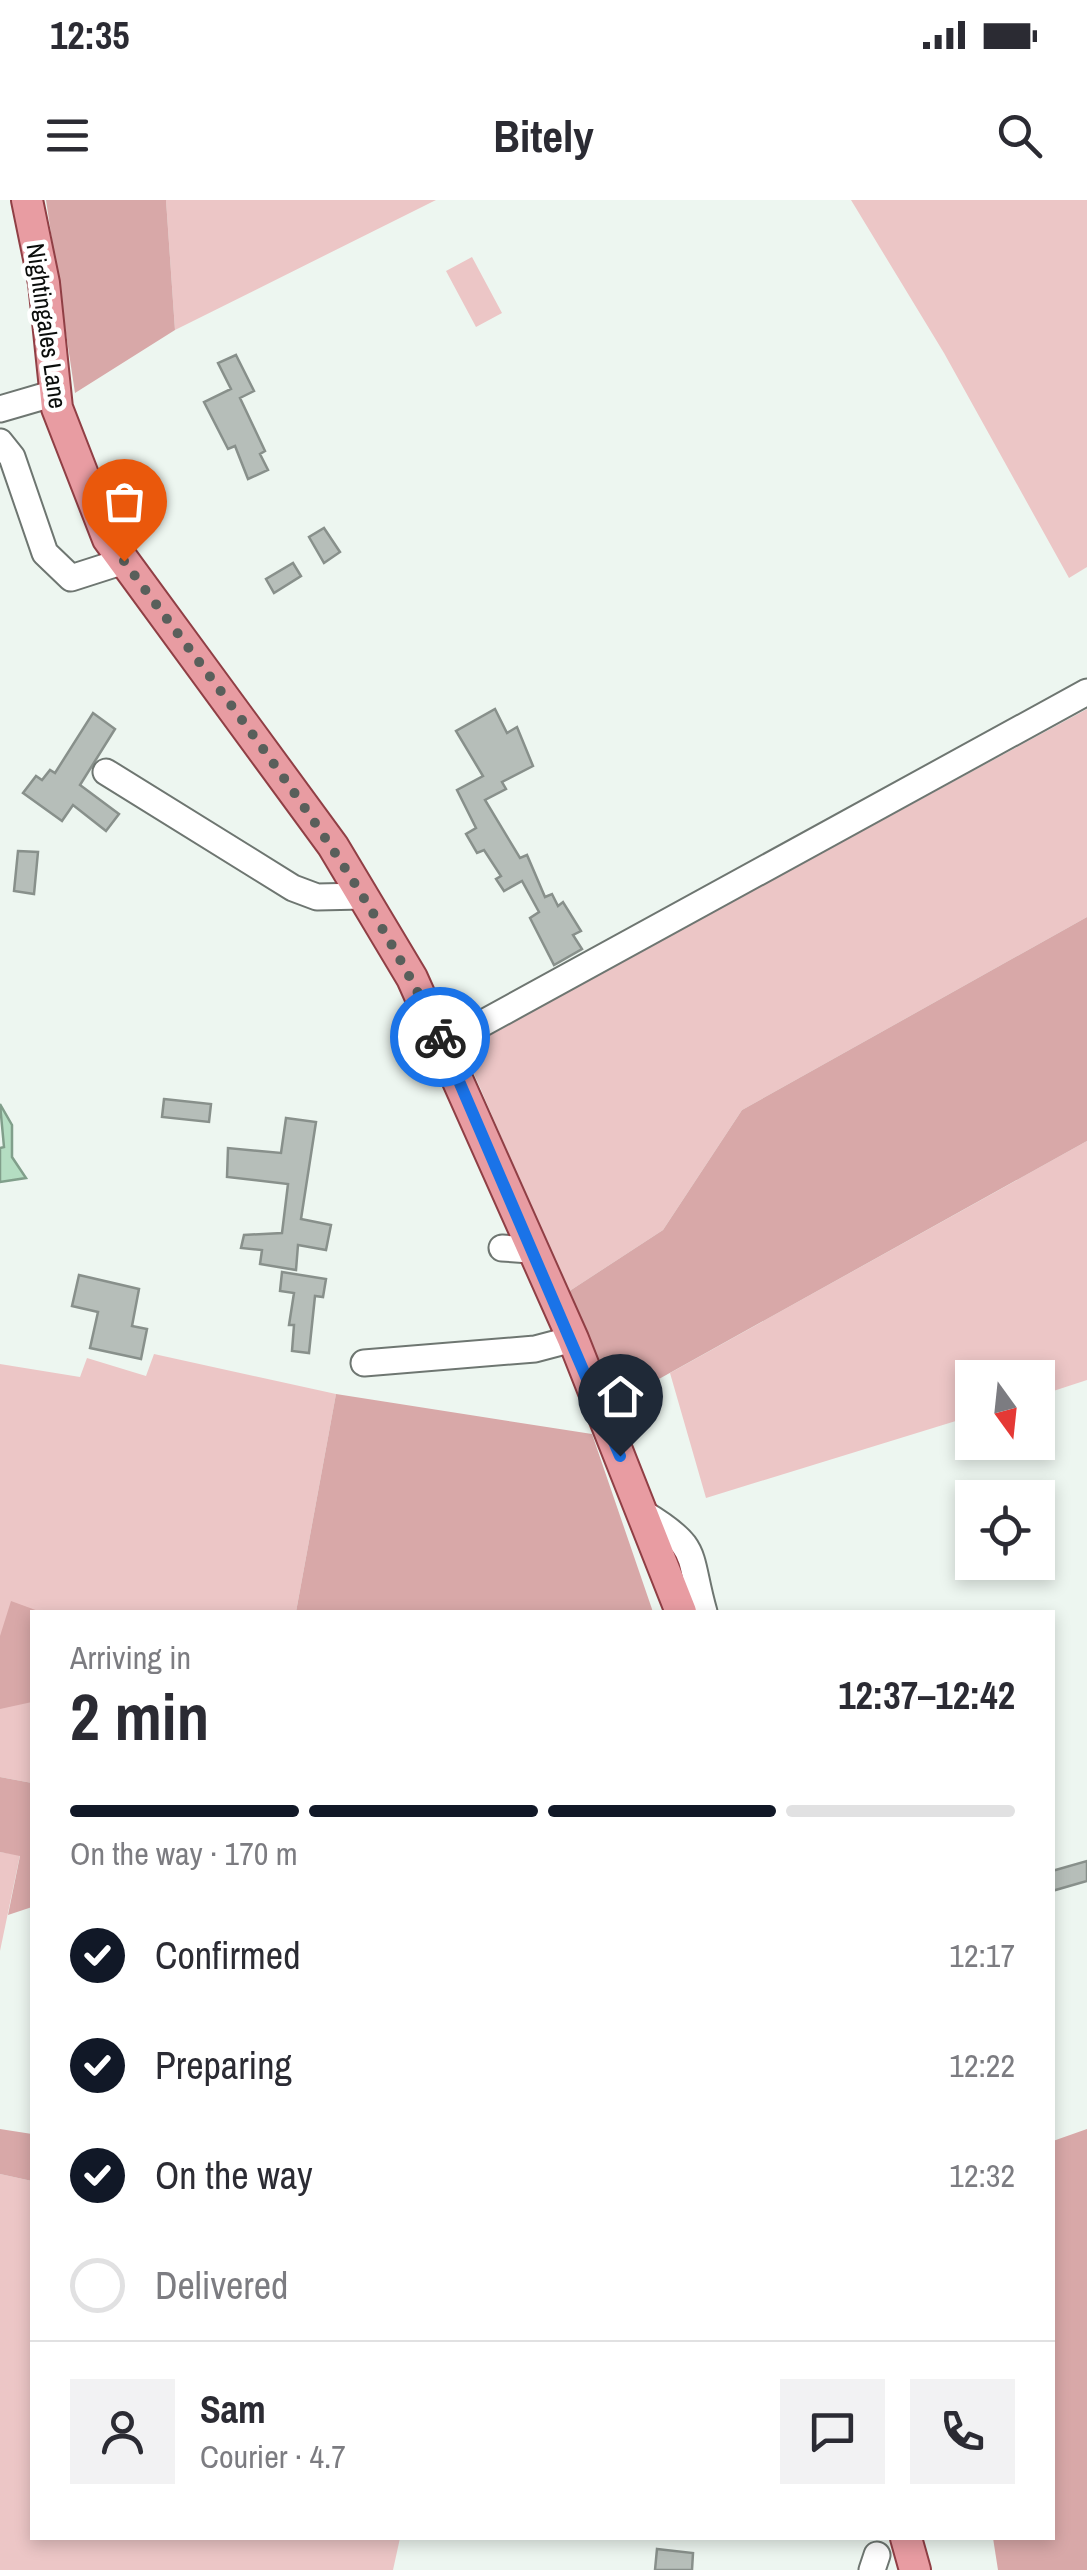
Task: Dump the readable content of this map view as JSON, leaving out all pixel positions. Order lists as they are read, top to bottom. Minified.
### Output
{"streets":{"main road":["Nightingales Lane"]},"north":"bottom","page":{"status":"12:35","header":"Bitely","heading":["2 min","Arriving in","12:37–12:42"],"panel":["Sam","Courier · 4.7"],"bar":"On the way · 170 m","list":[["Confirmed","12:17"],["Preparing","12:22"],["On the way","12:32"],"Delivered"]}}
